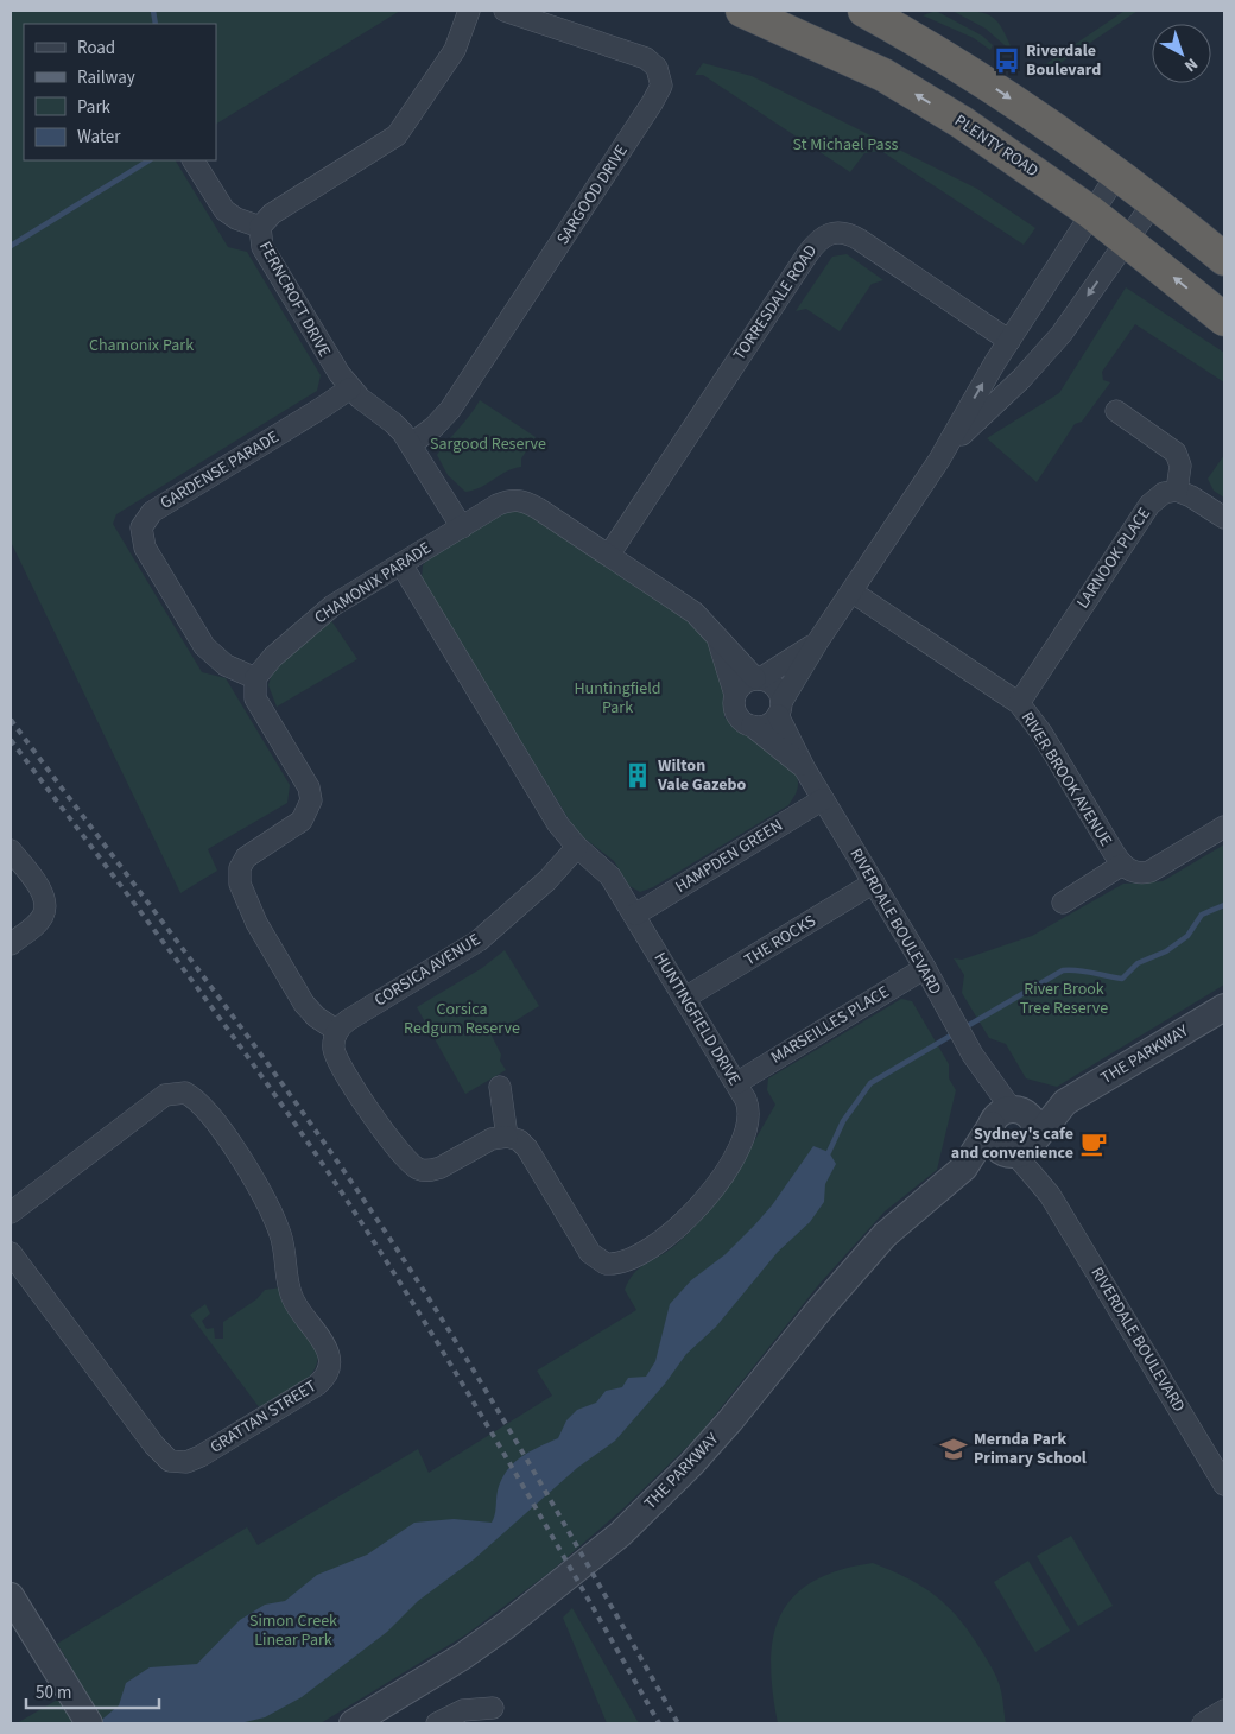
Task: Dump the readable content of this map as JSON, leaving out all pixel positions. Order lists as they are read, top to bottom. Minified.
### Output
{"streets":{"highway":["PLENTY ROAD"],"street":["SARGOOD DRIVE","FERNCROFT DRIVE","TORRESDALE ROAD","GARDENSE PARADE","LARNOOK PLACE","CHAMONIX PARADE","RIVER BROOK AVENUE","HAMPDEN GREEN","RIVERDALE BOULEVARD","THE ROCKS","CORSICA AVENUE","HUNTINGFIELD DRIVE","MARSEILLES PLACE","THE PARKWAY","GRATTAN STREET"]},"crossings":[["SARGOOD DRIVE","FERNCROFT DRIVE"],["FERNCROFT DRIVE","GARDENSE PARADE"],["FERNCROFT DRIVE","CHAMONIX PARADE"],["TORRESDALE ROAD","CHAMONIX PARADE"],["GARDENSE PARADE","CHAMONIX PARADE"],["LARNOOK PLACE","RIVER BROOK AVENUE"],["CHAMONIX PARADE","RIVERDALE BOULEVARD"],["CHAMONIX PARADE","HUNTINGFIELD DRIVE"],["HAMPDEN GREEN","RIVERDALE BOULEVARD"],["HAMPDEN GREEN","HUNTINGFIELD DRIVE"],["RIVERDALE BOULEVARD","THE ROCKS"],["RIVERDALE BOULEVARD","MARSEILLES PLACE"],["RIVERDALE BOULEVARD","THE PARKWAY"],["THE ROCKS","HUNTINGFIELD DRIVE"],["CORSICA AVENUE","HUNTINGFIELD DRIVE"],["HUNTINGFIELD DRIVE","MARSEILLES PLACE"]],"parks":["St Michael Pass","Chamonix Park","Sargood Reserve","Huntingfield Park","River Brook Tree Reserve","Corsica Redgum Reserve","Simon Creek Linear Park"],"places":{"bus stop":["Riverdale Boulevard"],"building":["Wilton Vale Gazebo"],"cafe":["Sydney's cafe and convenience"],"school or university":["Mernda Park Primary School"]},"legend":["Road","Railway","Park","Water"],"scale_bar":"50 m","north":"bottom right"}
